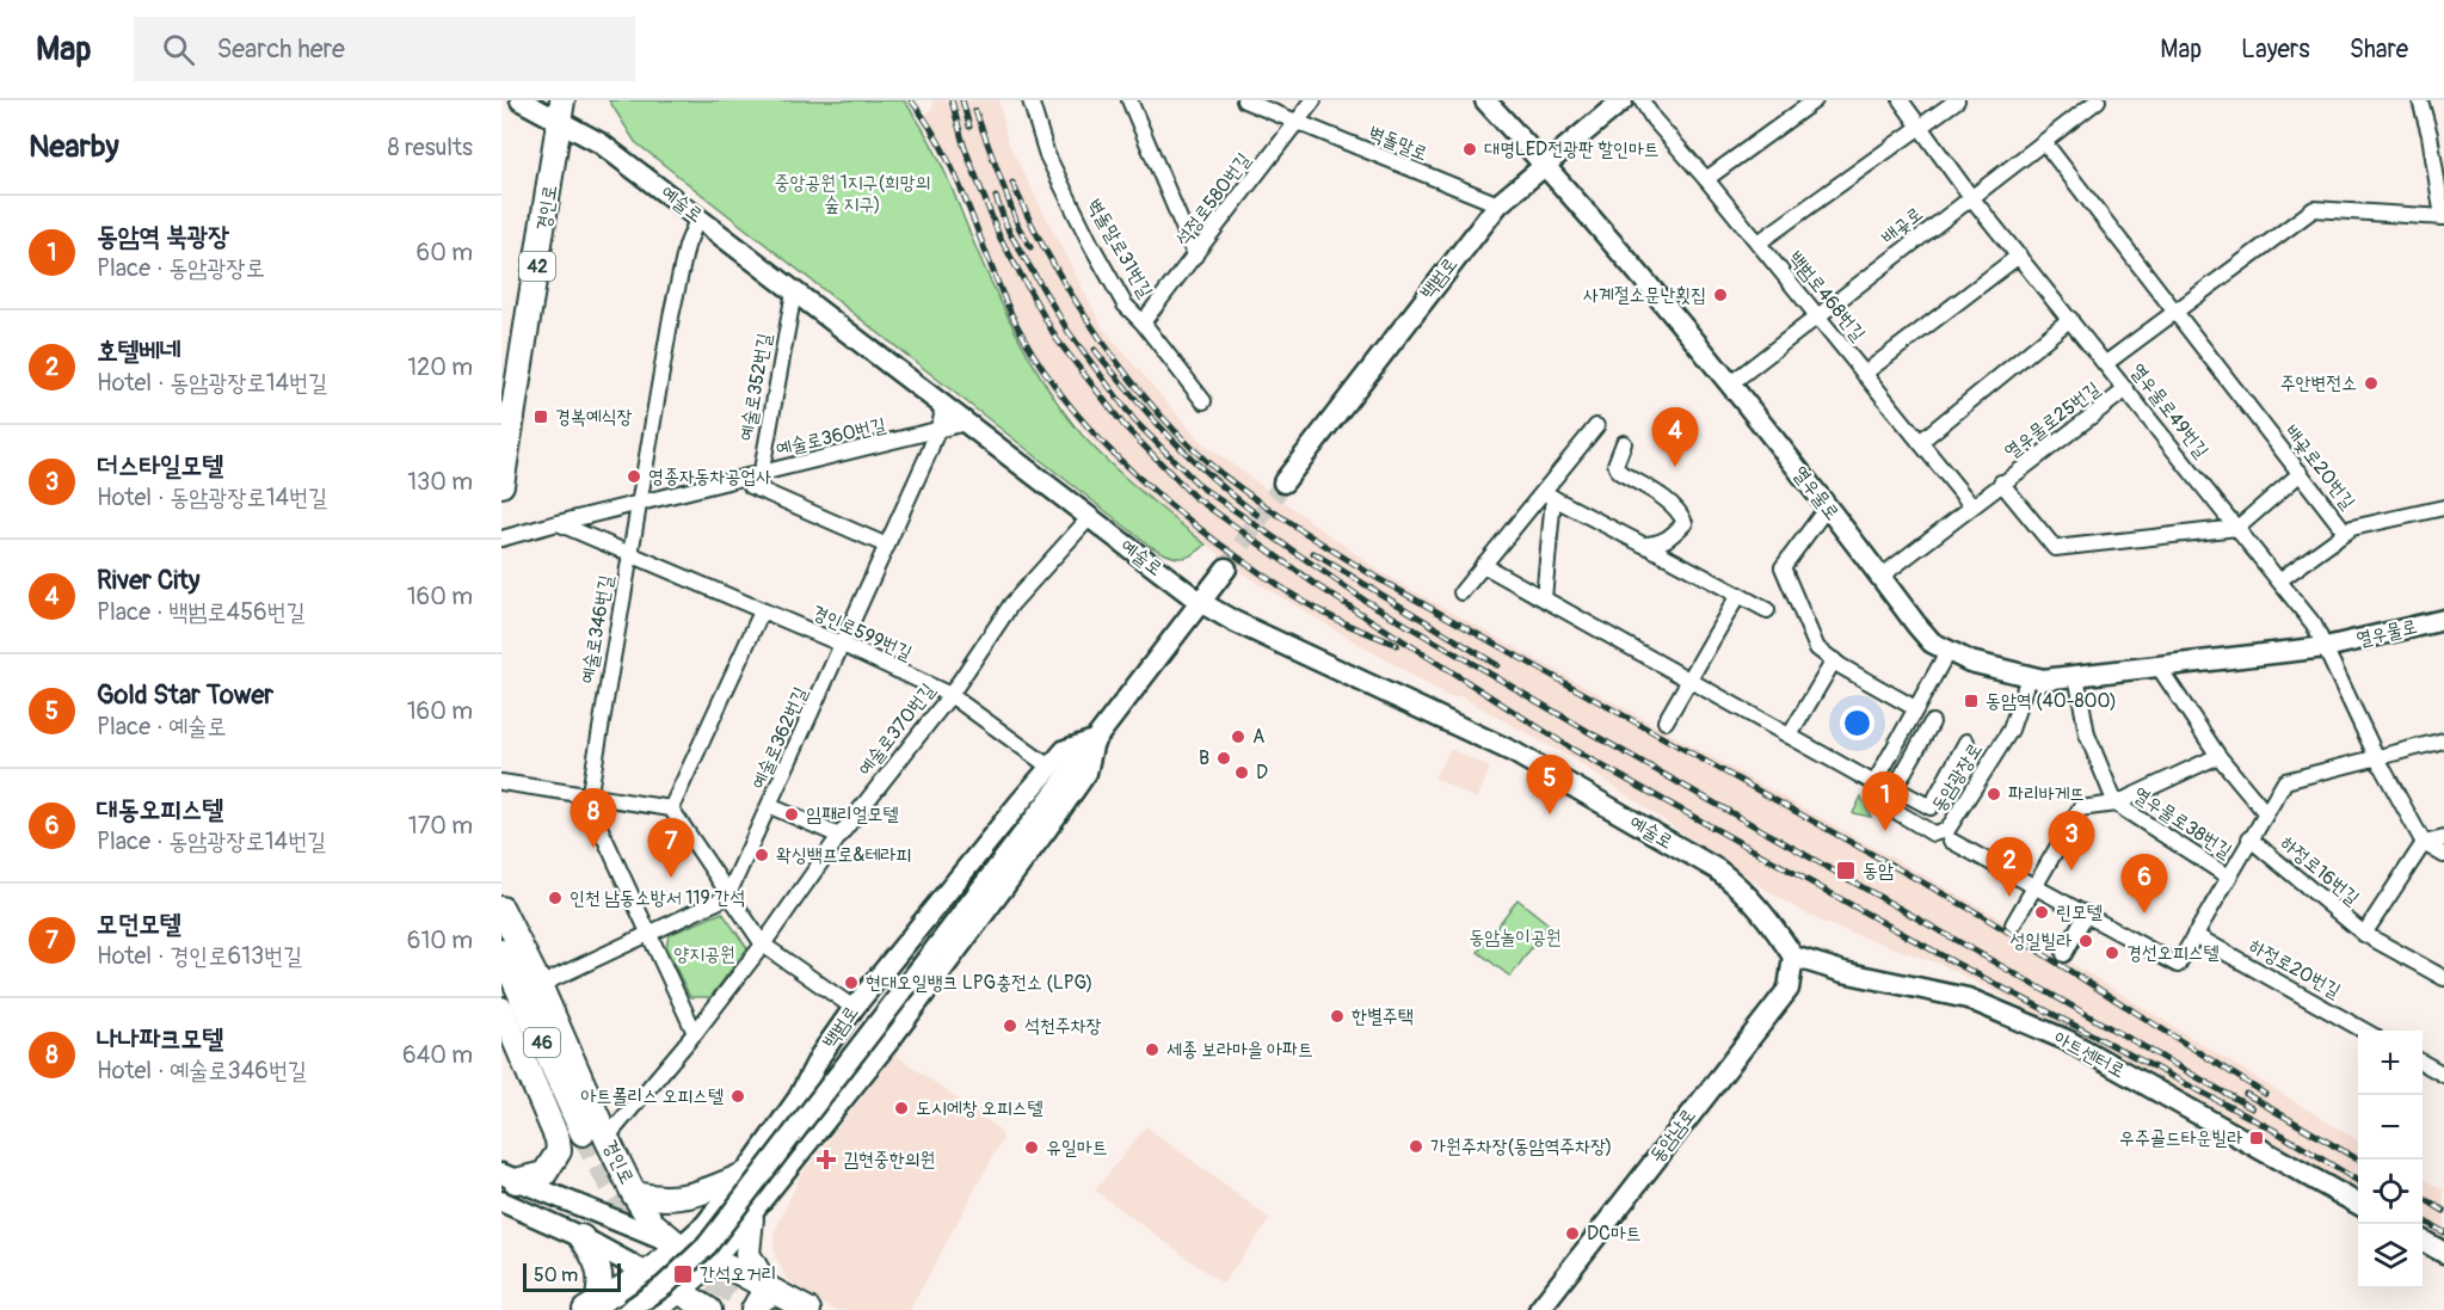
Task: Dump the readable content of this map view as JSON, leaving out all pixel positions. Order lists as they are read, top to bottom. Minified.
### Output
{"streets":{"main road":["예술로","경인로","42","백범로","열우물로","46","아트센터로","동암남로"],"street":["벽돌말로","석정로580번길","배곶로","벽돌말로31번길","백범로468번길","예술로352번길","열우물로49번길","열우물로25번길","예술로360번길","배곶로20번길","예술로346번길","경인로599번길","예술로370번길","예술로362번길","동암광장로","열우물로38번길","하정로16번길","하정로20번길"]},"crossings":[["벽돌말로","석정로580번길"],["벽돌말로","백범로"],["석정로580번길","벽돌말로31번길"],["예술로","경인로"],["예술로","백범로"],["예술로","예술로352번길"],["예술로","예술로360번길"],["예술로","예술로346번길"],["예술로","예술로370번길"],["예술로","예술로362번길"],["예술로","아트센터로"],["예술로","동암남로"],["경인로","백범로"],["경인로","예술로370번길"],["배곶로","백범로468번길"],["배곶로","열우물로49번길"],["배곶로","배곶로20번길"],["배곶로","열우물로"],["백범로","열우물로"],["백범로","경인로599번길"],["백범로468번길","열우물로49번길"],["백범로468번길","열우물로25번길"],["예술로352번길","예술로360번길"],["열우물로49번길","열우물로25번길"],["열우물로49번길","열우물로"],["열우물로49번길","하정로16번길"],["열우물로25번길","열우물로"],["예술로360번길","예술로346번길"],["예술로360번길","경인로599번길"],["예술로360번길","예술로362번길"],["열우물로","동암광장로"],["열우물로","열우물로38번길"],["예술로346번길","경인로599번길"],["예술로346번길","예술로370번길"],["경인로599번길","예술로370번길"],["경인로599번길","예술로362번길"],["아트센터로","동암남로"]],"parks":["중앙공원 1지구(희망의 숲 지구)","동암놀이공원","양지공원"],"places":{"other":["대명LED전광판 할인마트","사계절소문난횟집","주안변전소","영종자동차공업사","A","B","D","파리바게뜨","임패리얼모텔","왁싱백프로&테라피","인천 남동소방서 119 간석","린모텔","성일빌라","경선오피스텔","현대오일뱅크 LPG충전소 (LPG)","한별주택","석천주차장","세종 보라마을 아파트","아트폴리스 오피스텔","도시에창 오피스텔","가원주차장(동암역주차장)","유일마트","DC마트"],"transit":["경복예식장","동암역 (40-800)","동암","우주골드타운빌라","간석오거리"],"health":["김현중한의원"]},"scale_bar":"50 m","page":{"header":"Map","search":"Search here","nav":["Map","Layers","Share"],"heading":["Nearby","8 results"],"list":[{"mark":"1","name":"동암역 북광장","note":"Place · 동암광장로","value":"60 m"},{"mark":"2","name":"호텔베네","note":"Hotel · 동암광장로14번길","value":"120 m"},{"mark":"3","name":"더스타일모텔","note":"Hotel · 동암광장로14번길","value":"130 m"},{"mark":"4","name":"River City","note":"Place · 백범로456번길","value":"160 m"},{"mark":"5","name":"Gold Star Tower","note":"Place · 예술로","value":"160 m"},{"mark":"6","name":"대동오피스텔","note":"Place · 동암광장로14번길","value":"170 m"},{"mark":"7","name":"모던모텔","note":"Hotel · 경인로613번길","value":"610 m"},{"mark":"8","name":"나나파크모텔","note":"Hotel · 예술로346번길","value":"640 m"}],"pins":["4","5","1","8","3","7","2","6"],"map_buttons":["+","−"],"scale":"50 m"}}
